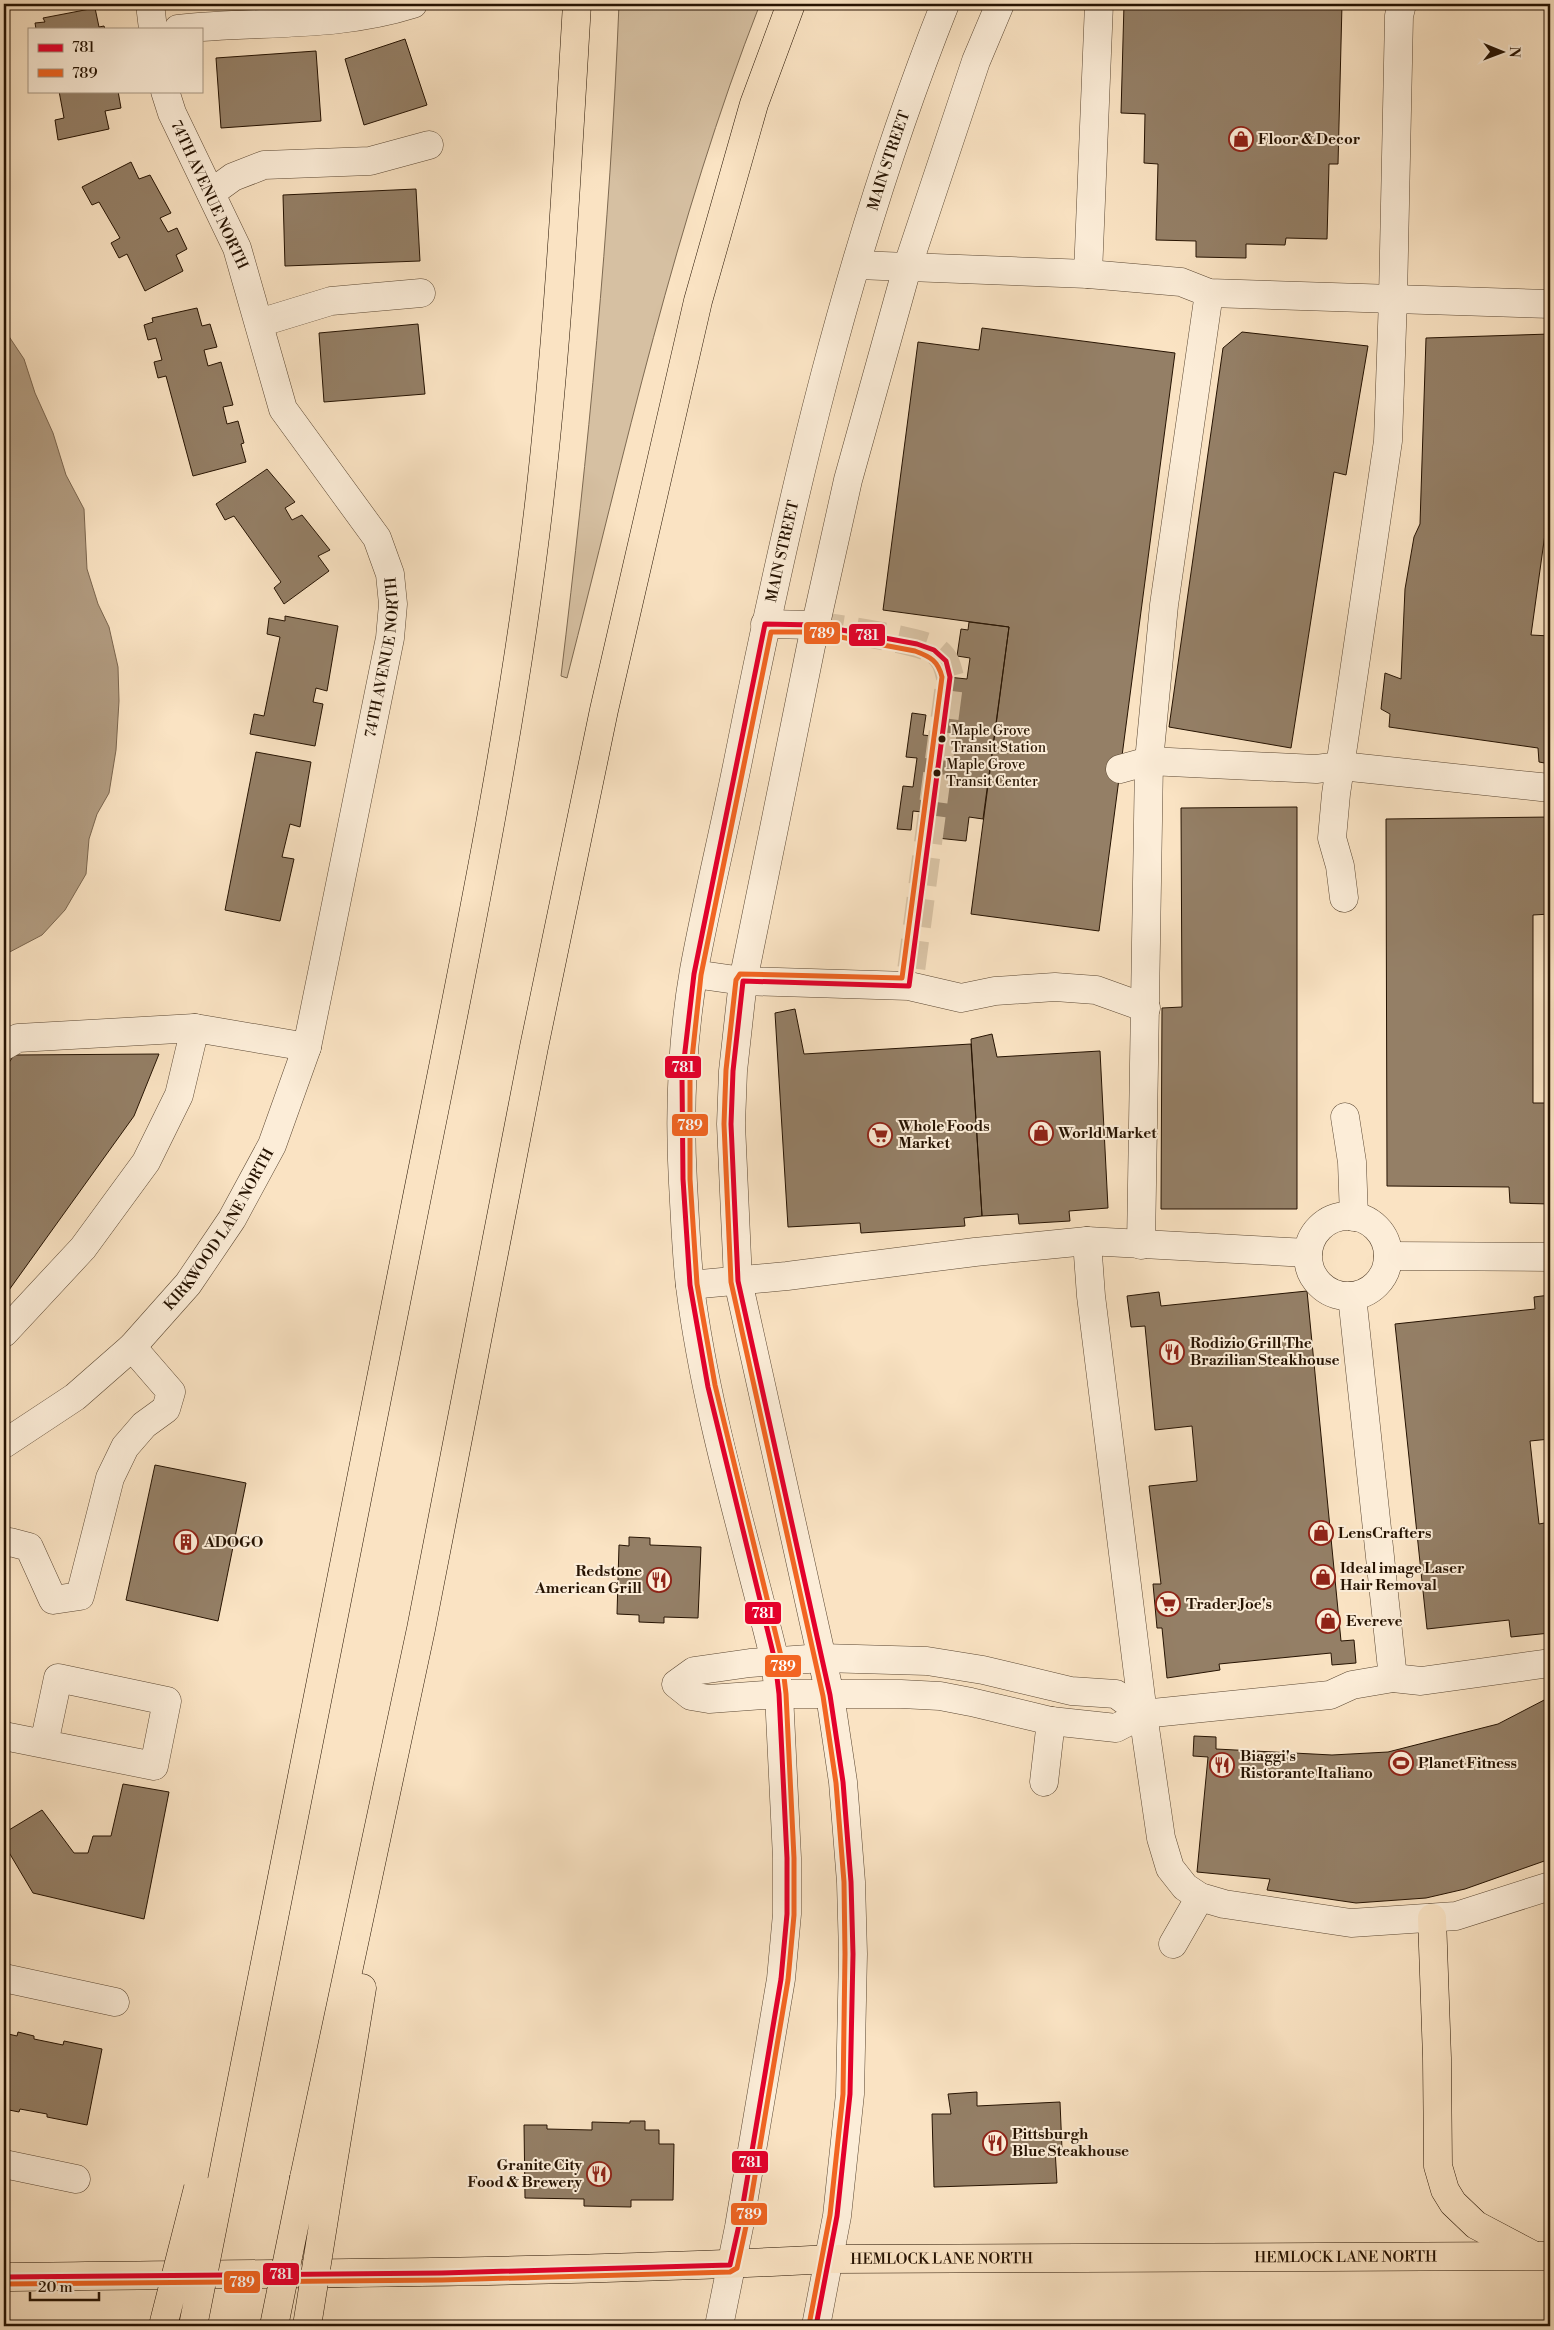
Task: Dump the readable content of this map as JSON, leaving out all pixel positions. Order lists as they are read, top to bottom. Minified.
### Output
{"streets":{"main road":["HEMLOCK LANE NORTH"],"street":["MAIN STREET","74TH AVENUE NORTH","KIRKWOOD LANE NORTH"]},"crossings":[["MAIN STREET","HEMLOCK LANE NORTH"],["74TH AVENUE NORTH","KIRKWOOD LANE NORTH"]],"places":{"shop":["Floor & Decor","World Market","LensCrafters","Ideal image Laser Hair Removal","Evereve"],"other":["Maple Grove Transit Station","Maple Grove Transit Center"],"supermarket":["Whole Foods Market","Trader Joe's"],"restaurant":["Rodizio Grill The Brazilian Steakhouse","Redstone American Grill","Biaggi's Ristorante Italiano","Pittsburgh Blue Steakhouse","Granite City Food & Brewery"],"building":["ADOGO"],"sports":["Planet Fitness"]},"lines":["transit line 781","transit line 789"],"legend":["781","789"],"scale_bar":"20 m","north":"right"}
